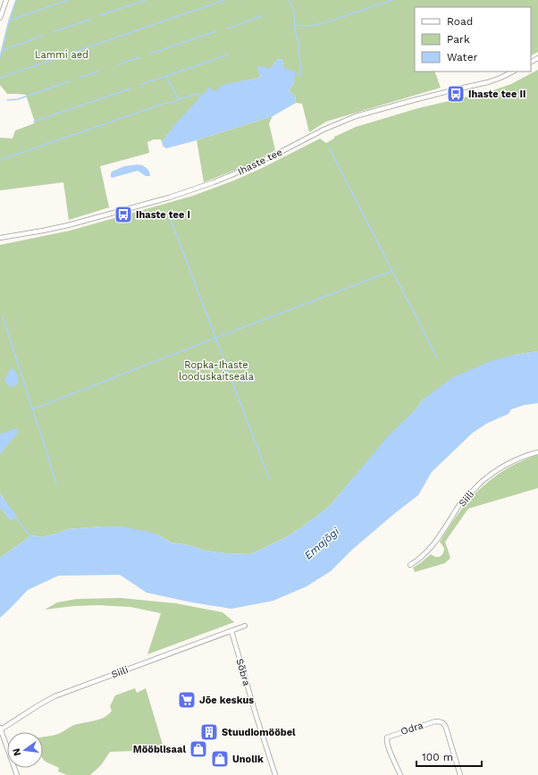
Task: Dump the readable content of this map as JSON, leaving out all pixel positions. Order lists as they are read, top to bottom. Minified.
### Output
{"streets":{"street":["Ihaste tee","Siili","Sõbra","Odra"]},"crossings":[["Siili","Sõbra"]],"water":["Emajõgi"],"parks":["Lammi aed","Ropka-Ihaste looduskaitseala"],"places":{"bus stop":["Ihaste tee II","Ihaste tee I"],"supermarket":["Jõe keskus"],"building":["Stuudiomööbel"],"shop":["Mööblisaal","Unolik"]},"legend":["Road","Park","Water"],"scale_bar":"100 m","north":"left"}
